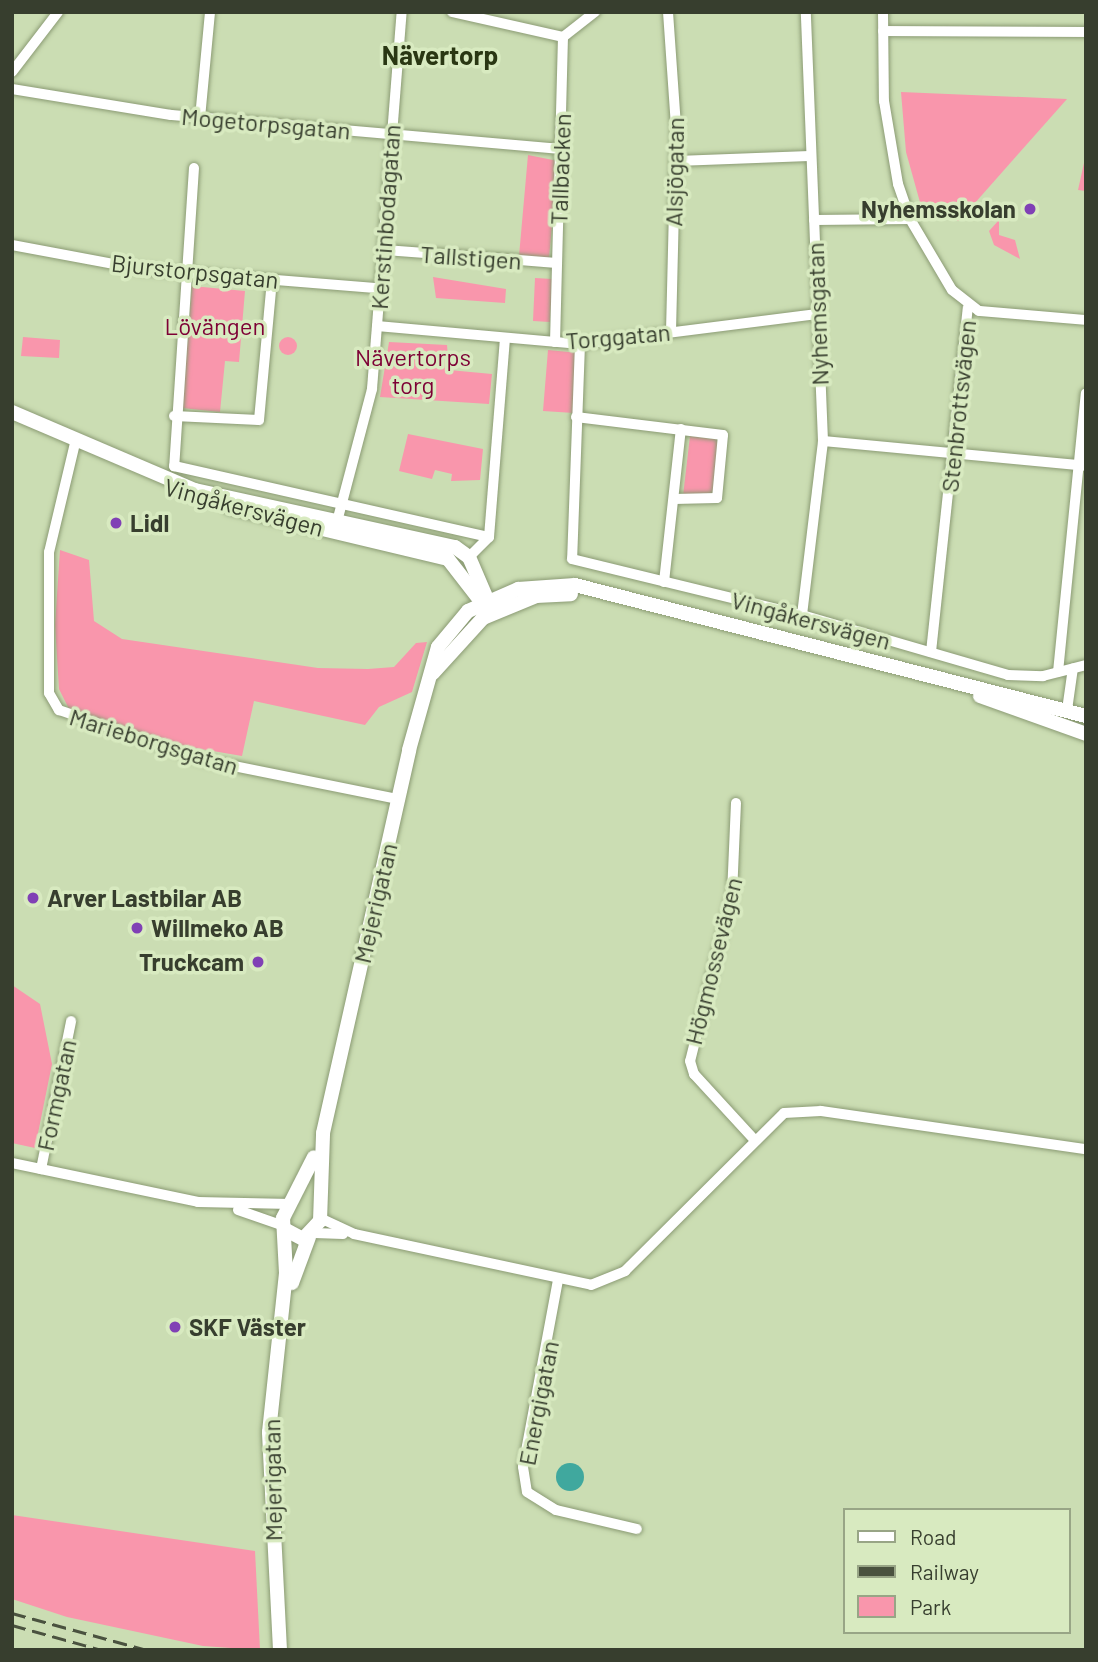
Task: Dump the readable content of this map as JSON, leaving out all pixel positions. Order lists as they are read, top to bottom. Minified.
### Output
{"streets":{"main road":["Vingåkersvägen","Mejerigatan"],"street":["Mogetorpsgatan","Tallbacken","Alsjögatan","Kerstinbodagatan","Tallstigen","Bjurstorpsgatan","Nyhemsgatan","Torggatan","Stenbrottsvägen","Marieborgsgatan","Högmossevägen","Formgatan","Energigatan"]},"crossings":[["Mogetorpsgatan","Tallbacken"],["Mogetorpsgatan","Kerstinbodagatan"],["Tallbacken","Tallstigen"],["Tallbacken","Torggatan"],["Alsjögatan","Torggatan"],["Kerstinbodagatan","Tallstigen"],["Kerstinbodagatan","Bjurstorpsgatan"],["Kerstinbodagatan","Torggatan"],["Kerstinbodagatan","Vingåkersvägen"],["Bjurstorpsgatan","Vingåkersvägen"],["Nyhemsgatan","Torggatan"],["Nyhemsgatan","Vingåkersvägen"],["Stenbrottsvägen","Vingåkersvägen"],["Vingåkersvägen","Marieborgsgatan"],["Vingåkersvägen","Mejerigatan"],["Marieborgsgatan","Mejerigatan"]],"districts":["Nävertorp"],"parks":["Lövängen","Nävertorps torg"],"places":["Nyhemsskolan","Lidl","Arver Lastbilar AB","Willmeko AB","Truckcam","SKF Väster"],"legend":["Road","Railway","Park"]}
